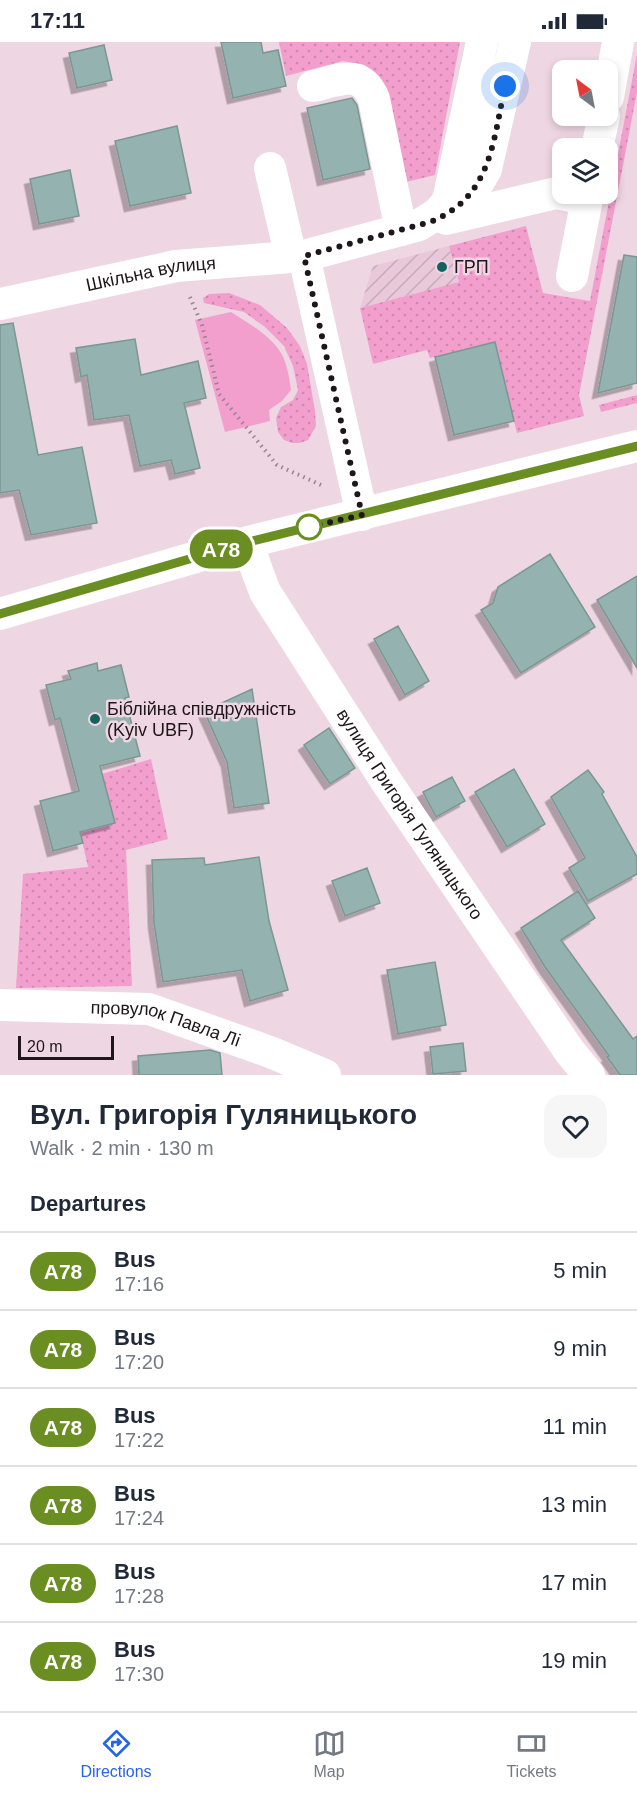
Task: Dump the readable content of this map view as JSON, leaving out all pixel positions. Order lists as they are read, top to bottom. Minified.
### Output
{"streets":{"street":["Шкільна вулиця","вулиця Григорія Гуляницького","провулок Павла Лі"]},"places":["ГРП","Біблійна співдружність (Kyiv UBF)"],"lines":["bus line А78"],"scale_bar":"20 m","north":"top left","page":{"status":"17:11","on_map":"А78","scale":"20 m","heading":[["Вул. Григорія Гуляницького","Walk · 2 min · 130 m"],"Departures"],"list":[{"mark":"А78","name":"Bus","note":"17:16","value":"5 min"},{"mark":"А78","name":"Bus","note":"17:20","value":"9 min"},{"mark":"А78","name":"Bus","note":"17:22","value":"11 min"},{"mark":"А78","name":"Bus","note":"17:24","value":"13 min"},{"mark":"А78","name":"Bus","note":"17:28","value":"17 min"},{"mark":"А78","name":"Bus","note":"17:30","value":"19 min"}],"tabs":["Directions","Map","Tickets"]}}
